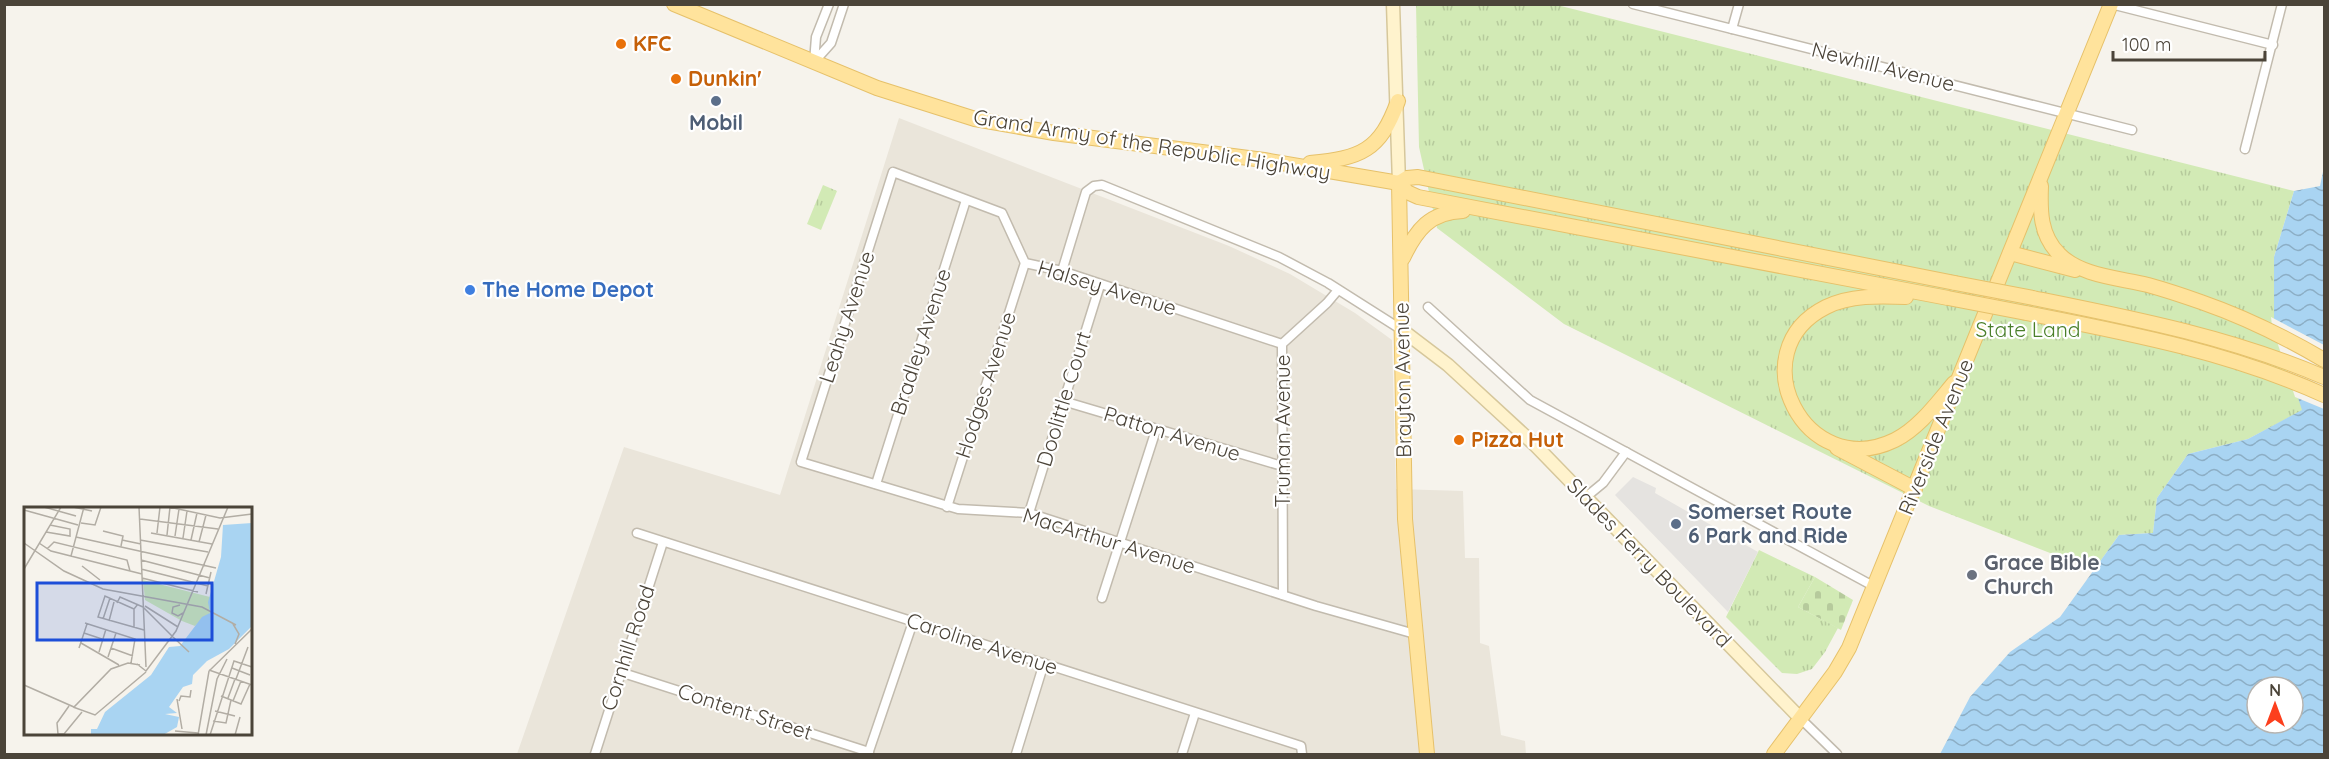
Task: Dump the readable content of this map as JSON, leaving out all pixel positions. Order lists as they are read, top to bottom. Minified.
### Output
{"streets":{"main road":["Grand Army of the Republic Highway","Brayton Avenue","Riverside Avenue","Slades Ferry Boulevard"],"street":["Newhill Avenue","Halsey Avenue","Leahy Avenue","Bradley Avenue","Hodges Avenue","Doolittle Court","Truman Avenue","Patton Avenue","MacArthur Avenue","Caroline Avenue","Cornhill Road","Content Street"]},"crossings":[["Newhill Avenue","Riverside Avenue"],["Grand Army of the Republic Highway","Brayton Avenue"],["Halsey Avenue","Leahy Avenue"],["Halsey Avenue","Bradley Avenue"],["Halsey Avenue","Hodges Avenue"],["Halsey Avenue","Doolittle Court"],["Halsey Avenue","Truman Avenue"],["Halsey Avenue","Slades Ferry Boulevard"],["Leahy Avenue","MacArthur Avenue"],["Bradley Avenue","MacArthur Avenue"],["Brayton Avenue","MacArthur Avenue"],["Brayton Avenue","Slades Ferry Boulevard"],["Hodges Avenue","MacArthur Avenue"],["Doolittle Court","Patton Avenue"],["Doolittle Court","MacArthur Avenue"],["Truman Avenue","Patton Avenue"],["Truman Avenue","MacArthur Avenue"],["Truman Avenue","Slades Ferry Boulevard"],["Riverside Avenue","Slades Ferry Boulevard"],["Caroline Avenue","Cornhill Road"],["Cornhill Road","Content Street"]],"parks":["State Land"],"places":["KFC","Dunkin'","Mobil","The Home Depot","Pizza Hut","Somerset Route 6 Park and Ride","Grace Bible Church"],"scale_bar":"100 m","north":"top"}
